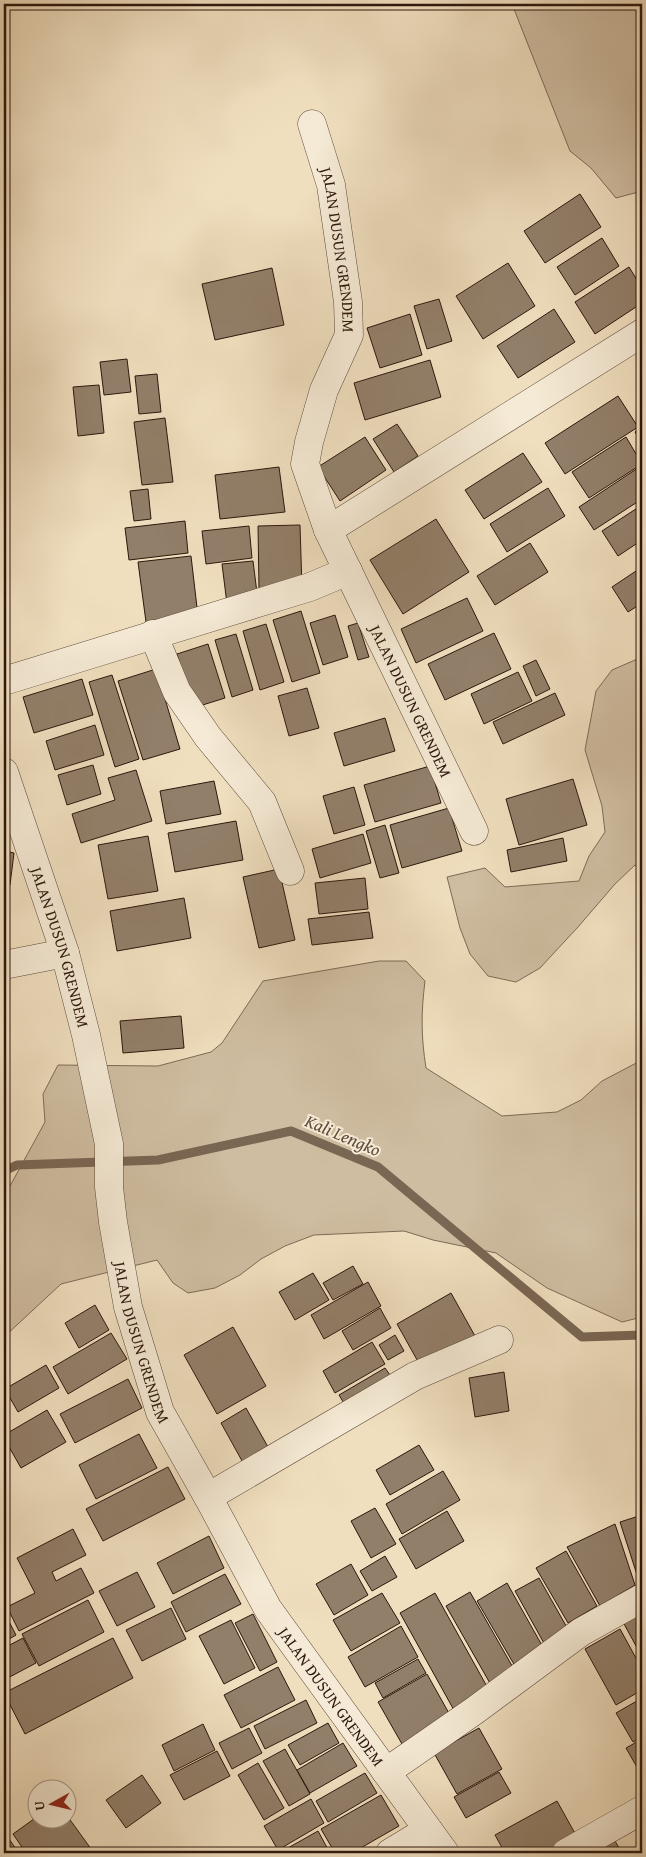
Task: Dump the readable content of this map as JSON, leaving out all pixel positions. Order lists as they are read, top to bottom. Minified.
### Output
{"streets":{"street":["JALAN DUSUN GRENDEM"]},"water":["Kali Lengko"],"north":"left"}
